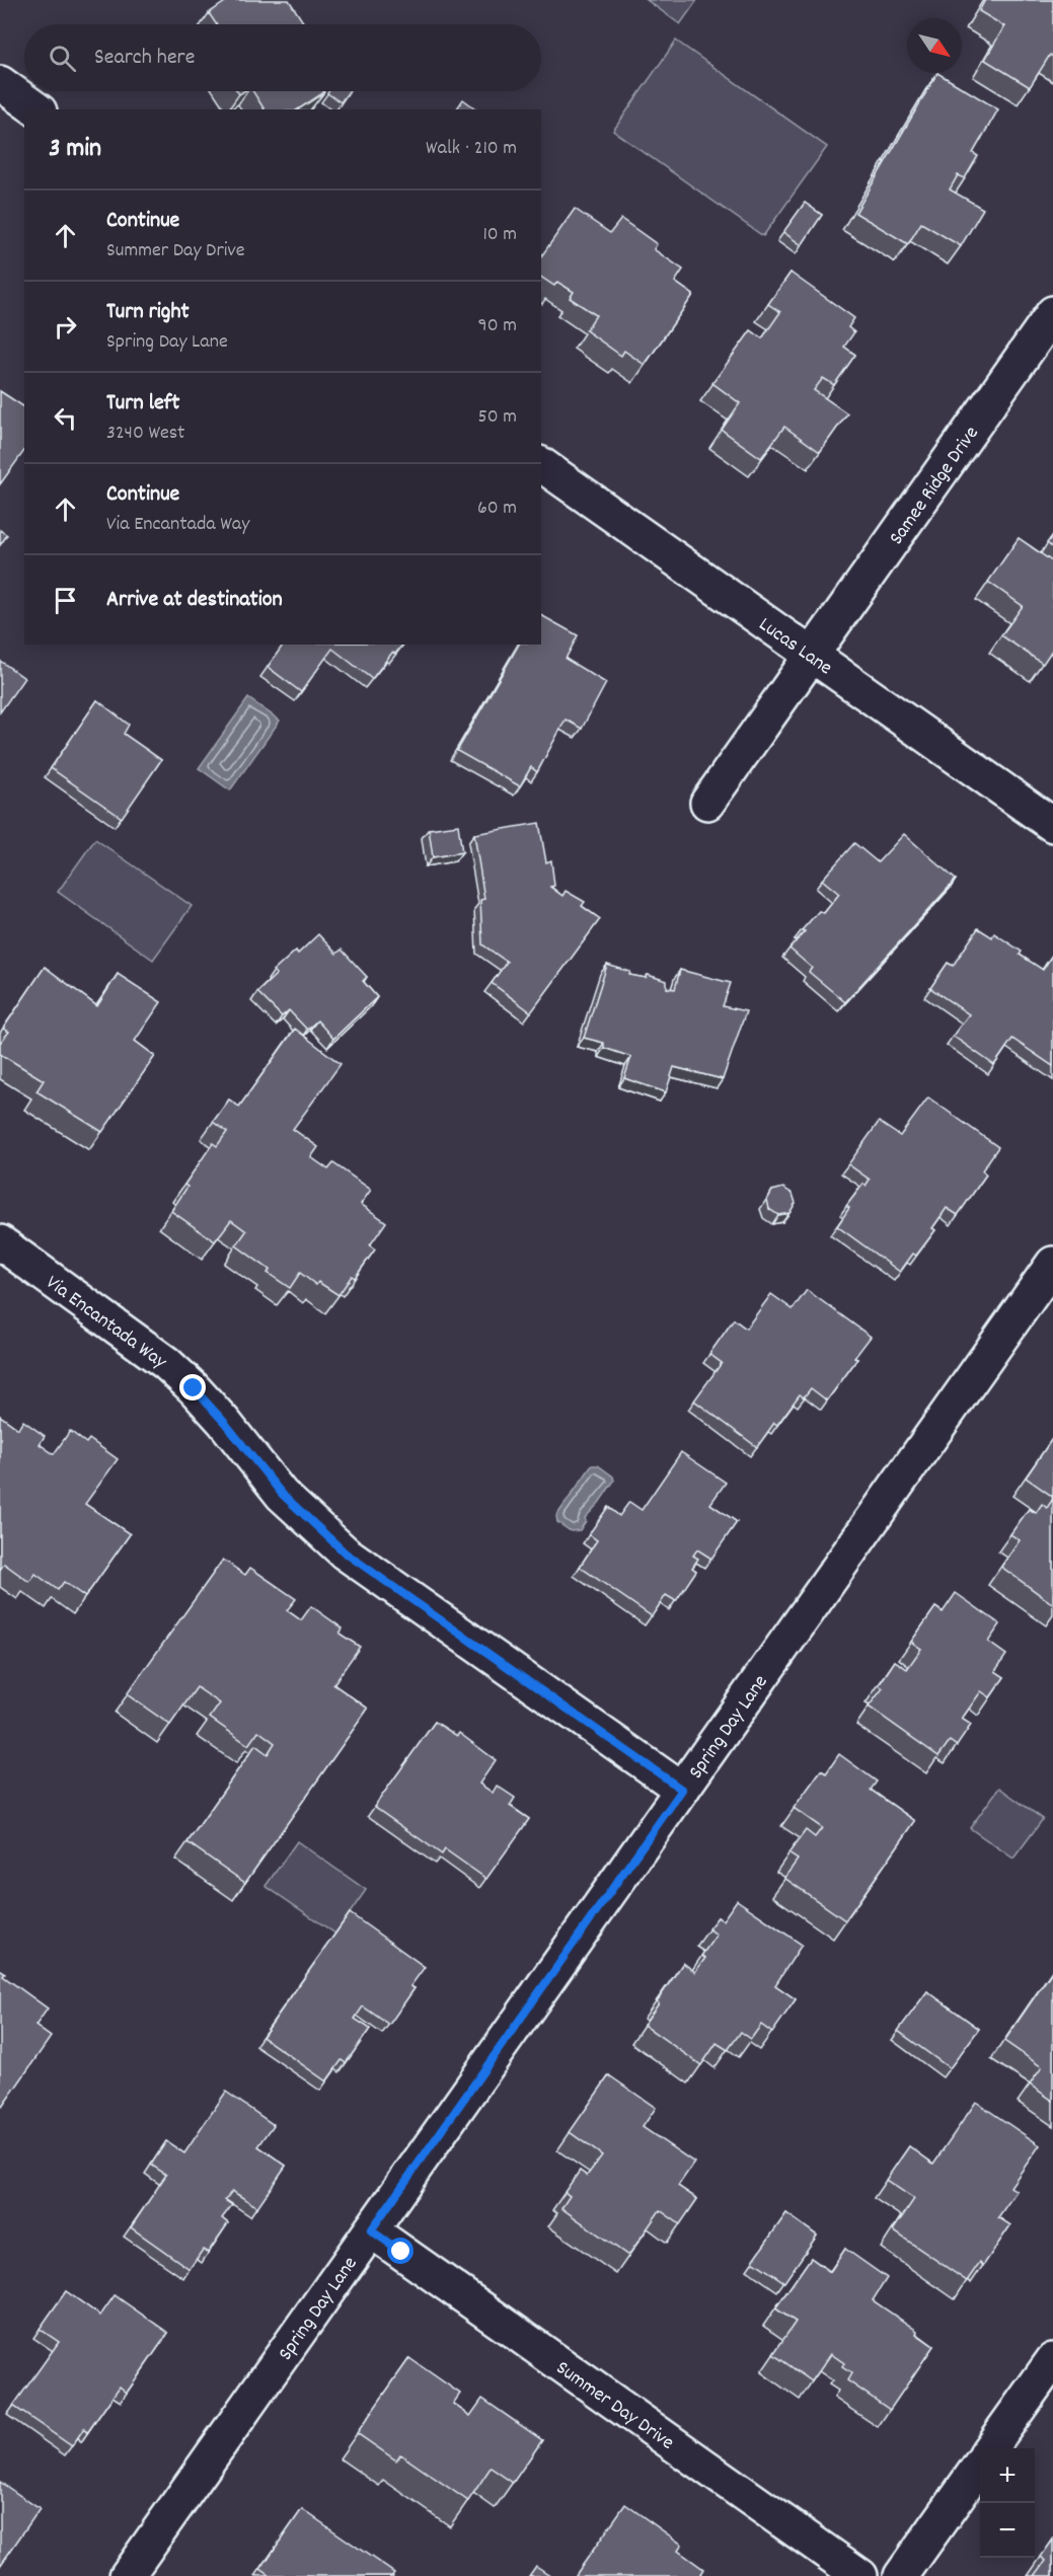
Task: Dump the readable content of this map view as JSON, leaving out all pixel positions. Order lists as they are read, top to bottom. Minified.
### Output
{"streets":{"street":["Samee Ridge Drive","Lucas Lane","Via Encantada Way","Spring Day Lane","Summer Day Drive"]},"crossings":[["Samee Ridge Drive","Lucas Lane"],["Via Encantada Way","Spring Day Lane"],["Spring Day Lane","Summer Day Drive"]],"north":"bottom right","page":{"search":"Search here","heading":["3 min","Walk · 210 m"],"list":[["Continue","Summer Day Drive","10 m"],["Turn right","Spring Day Lane","90 m"],["Turn left","3240 West","50 m"],["Continue","Via Encantada Way","60 m"],"Arrive at destination"],"map_buttons":["+","−"]}}
